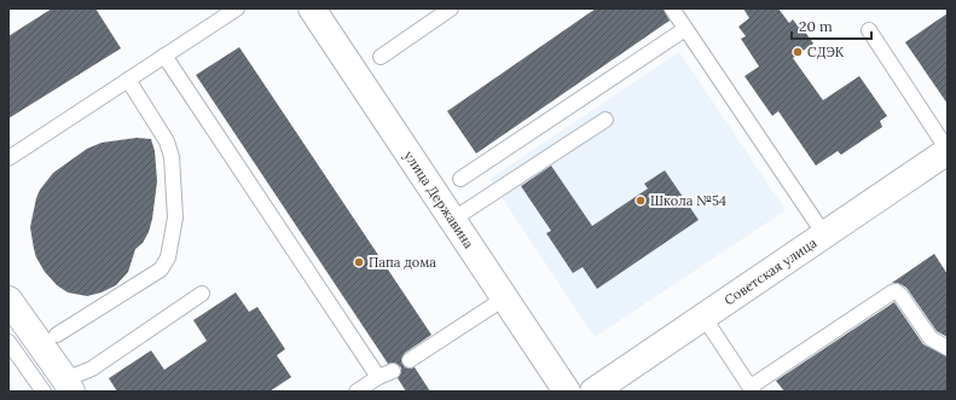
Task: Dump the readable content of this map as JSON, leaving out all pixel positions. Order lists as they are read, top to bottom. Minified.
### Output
{"streets":{"street":["улица Державина","Советская улица"]},"places":["СДЭК","Школа №54","Папа дома"],"scale_bar":"20 m"}
